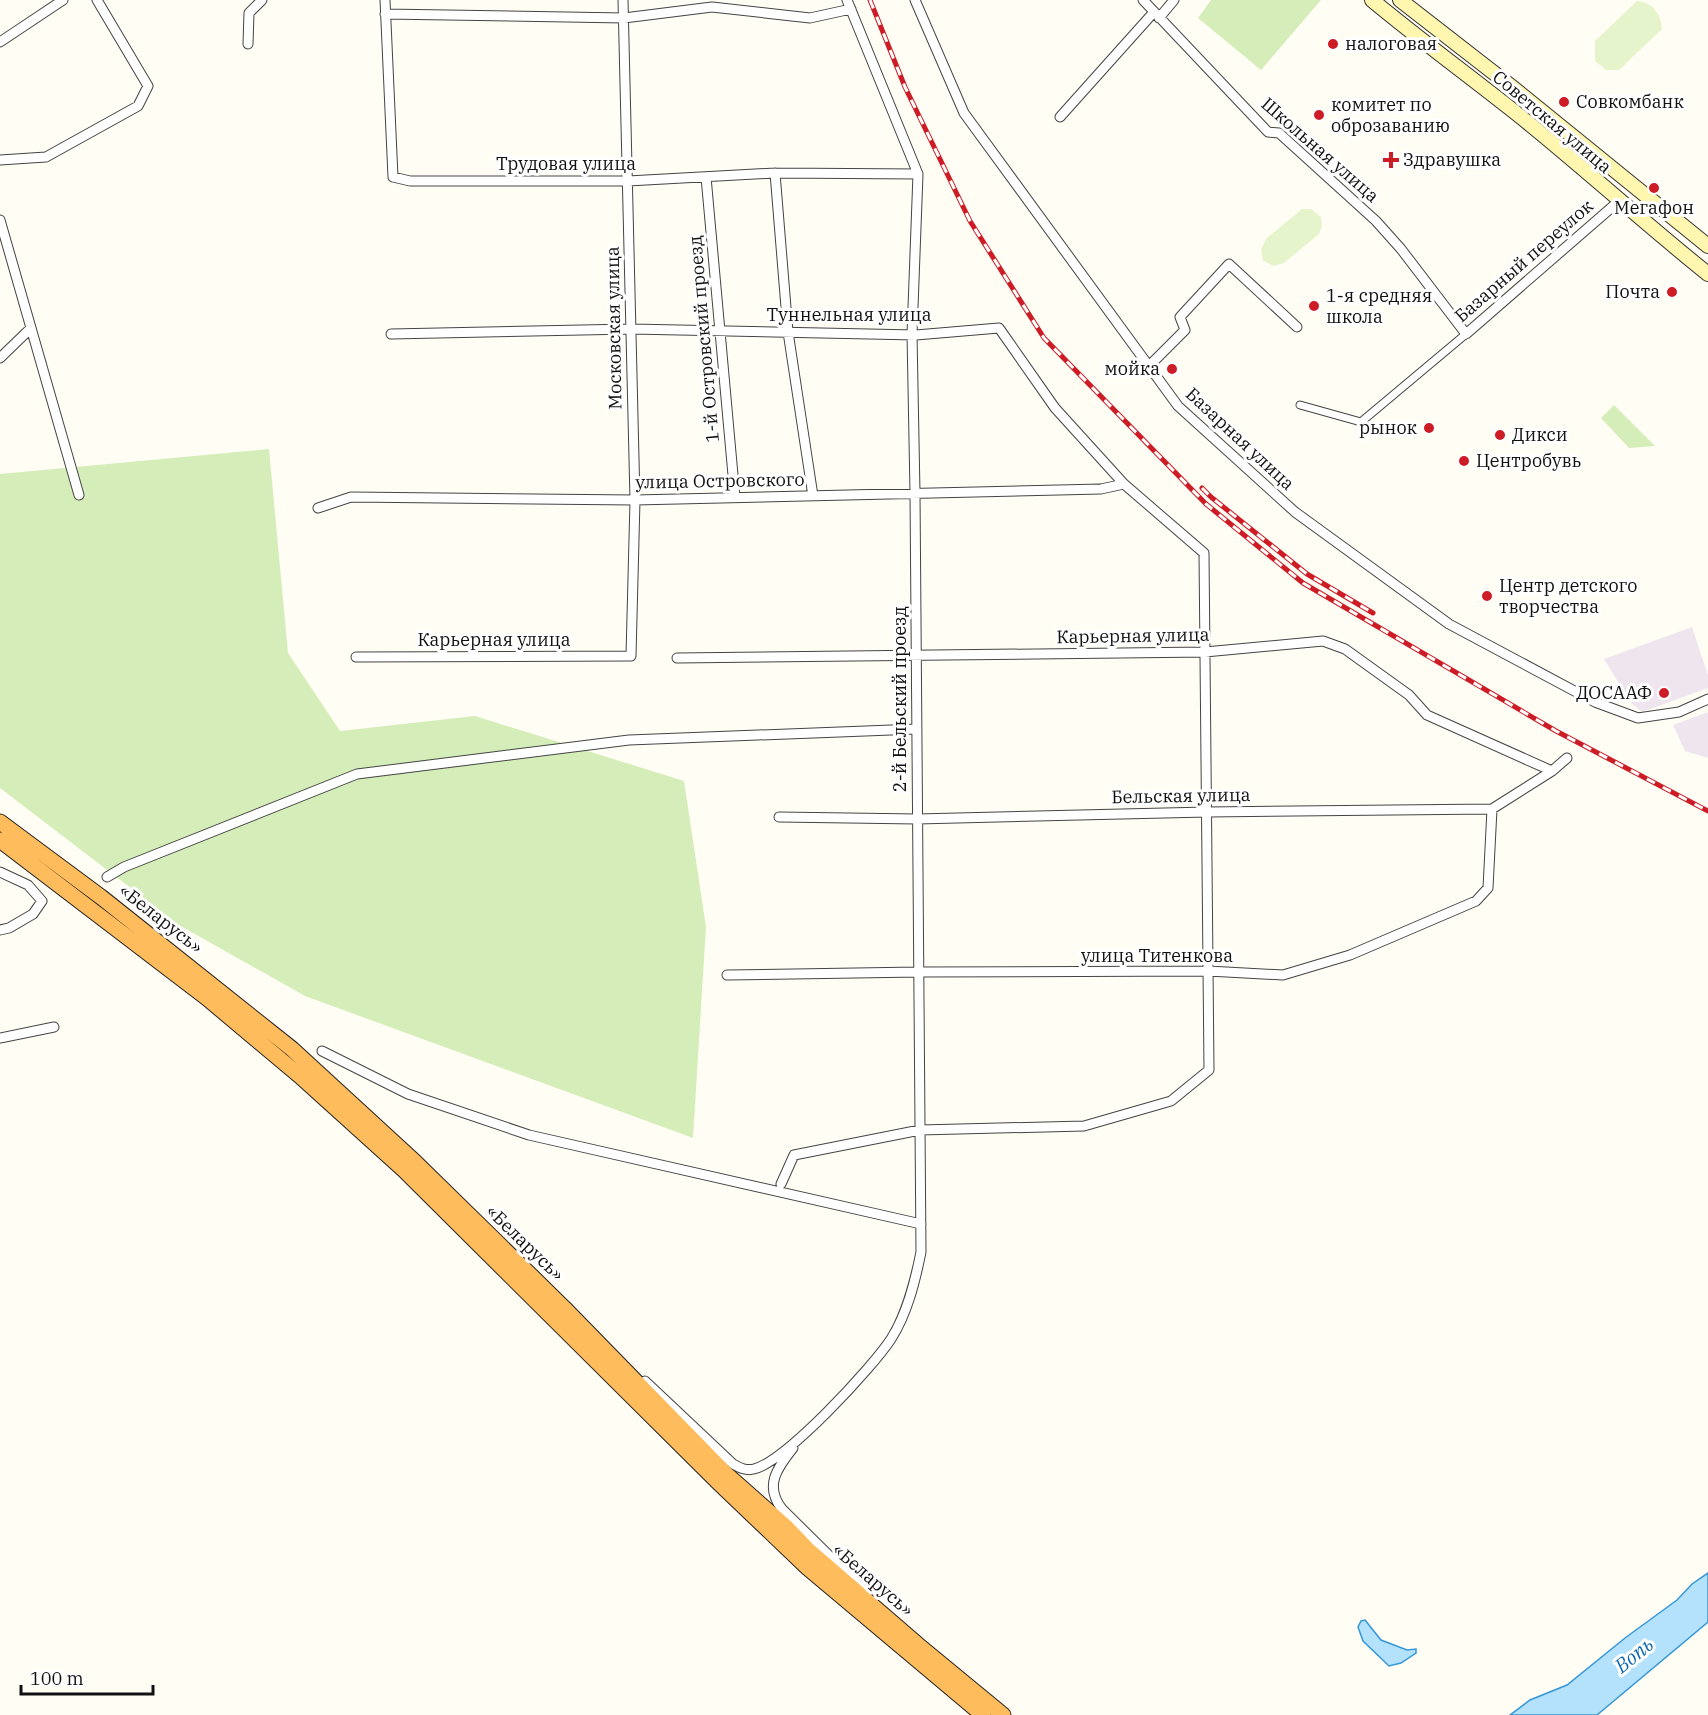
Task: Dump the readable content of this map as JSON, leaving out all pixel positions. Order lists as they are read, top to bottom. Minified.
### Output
{"streets":{"highway":["«Беларусь»"],"main road":["Советская улица"],"street":["Школьная улица","Трудовая улица","Базарный переулок","Туннельная улица","Московская улица","1-й Островский проезд","Базарная улица","улица Островского","Карьерная улица","2-й Бельский проезд","Бельская улица","улица Титенкова"]},"crossings":[["Советская улица","Базарный переулок"],["Школьная улица","Базарный переулок"],["Трудовая улица","Московская улица"],["Трудовая улица","1-й Островский проезд"],["Трудовая улица","2-й Бельский проезд"],["Туннельная улица","Московская улица"],["Туннельная улица","1-й Островский проезд"],["Туннельная улица","улица Островского"],["Туннельная улица","Карьерная улица"],["Туннельная улица","2-й Бельский проезд"],["Московская улица","улица Островского"],["Московская улица","Карьерная улица"],["1-й Островский проезд","улица Островского"],["улица Островского","2-й Бельский проезд"],["Карьерная улица","2-й Бельский проезд"],["2-й Бельский проезд","Бельская улица"],["2-й Бельский проезд","улица Титенкова"],["Бельская улица","улица Титенкова"]],"water":["Вопь"],"places":{"other":["налоговая","Совкомбанк","комитет по оброзаванию","Мегафон","Почта","1-я средняя школа","мойка","рынок","Дикси","Центробувь","Центр детского творчества","ДОСААФ"],"health":["Здравушка"]},"scale_bar":"100 m"}
